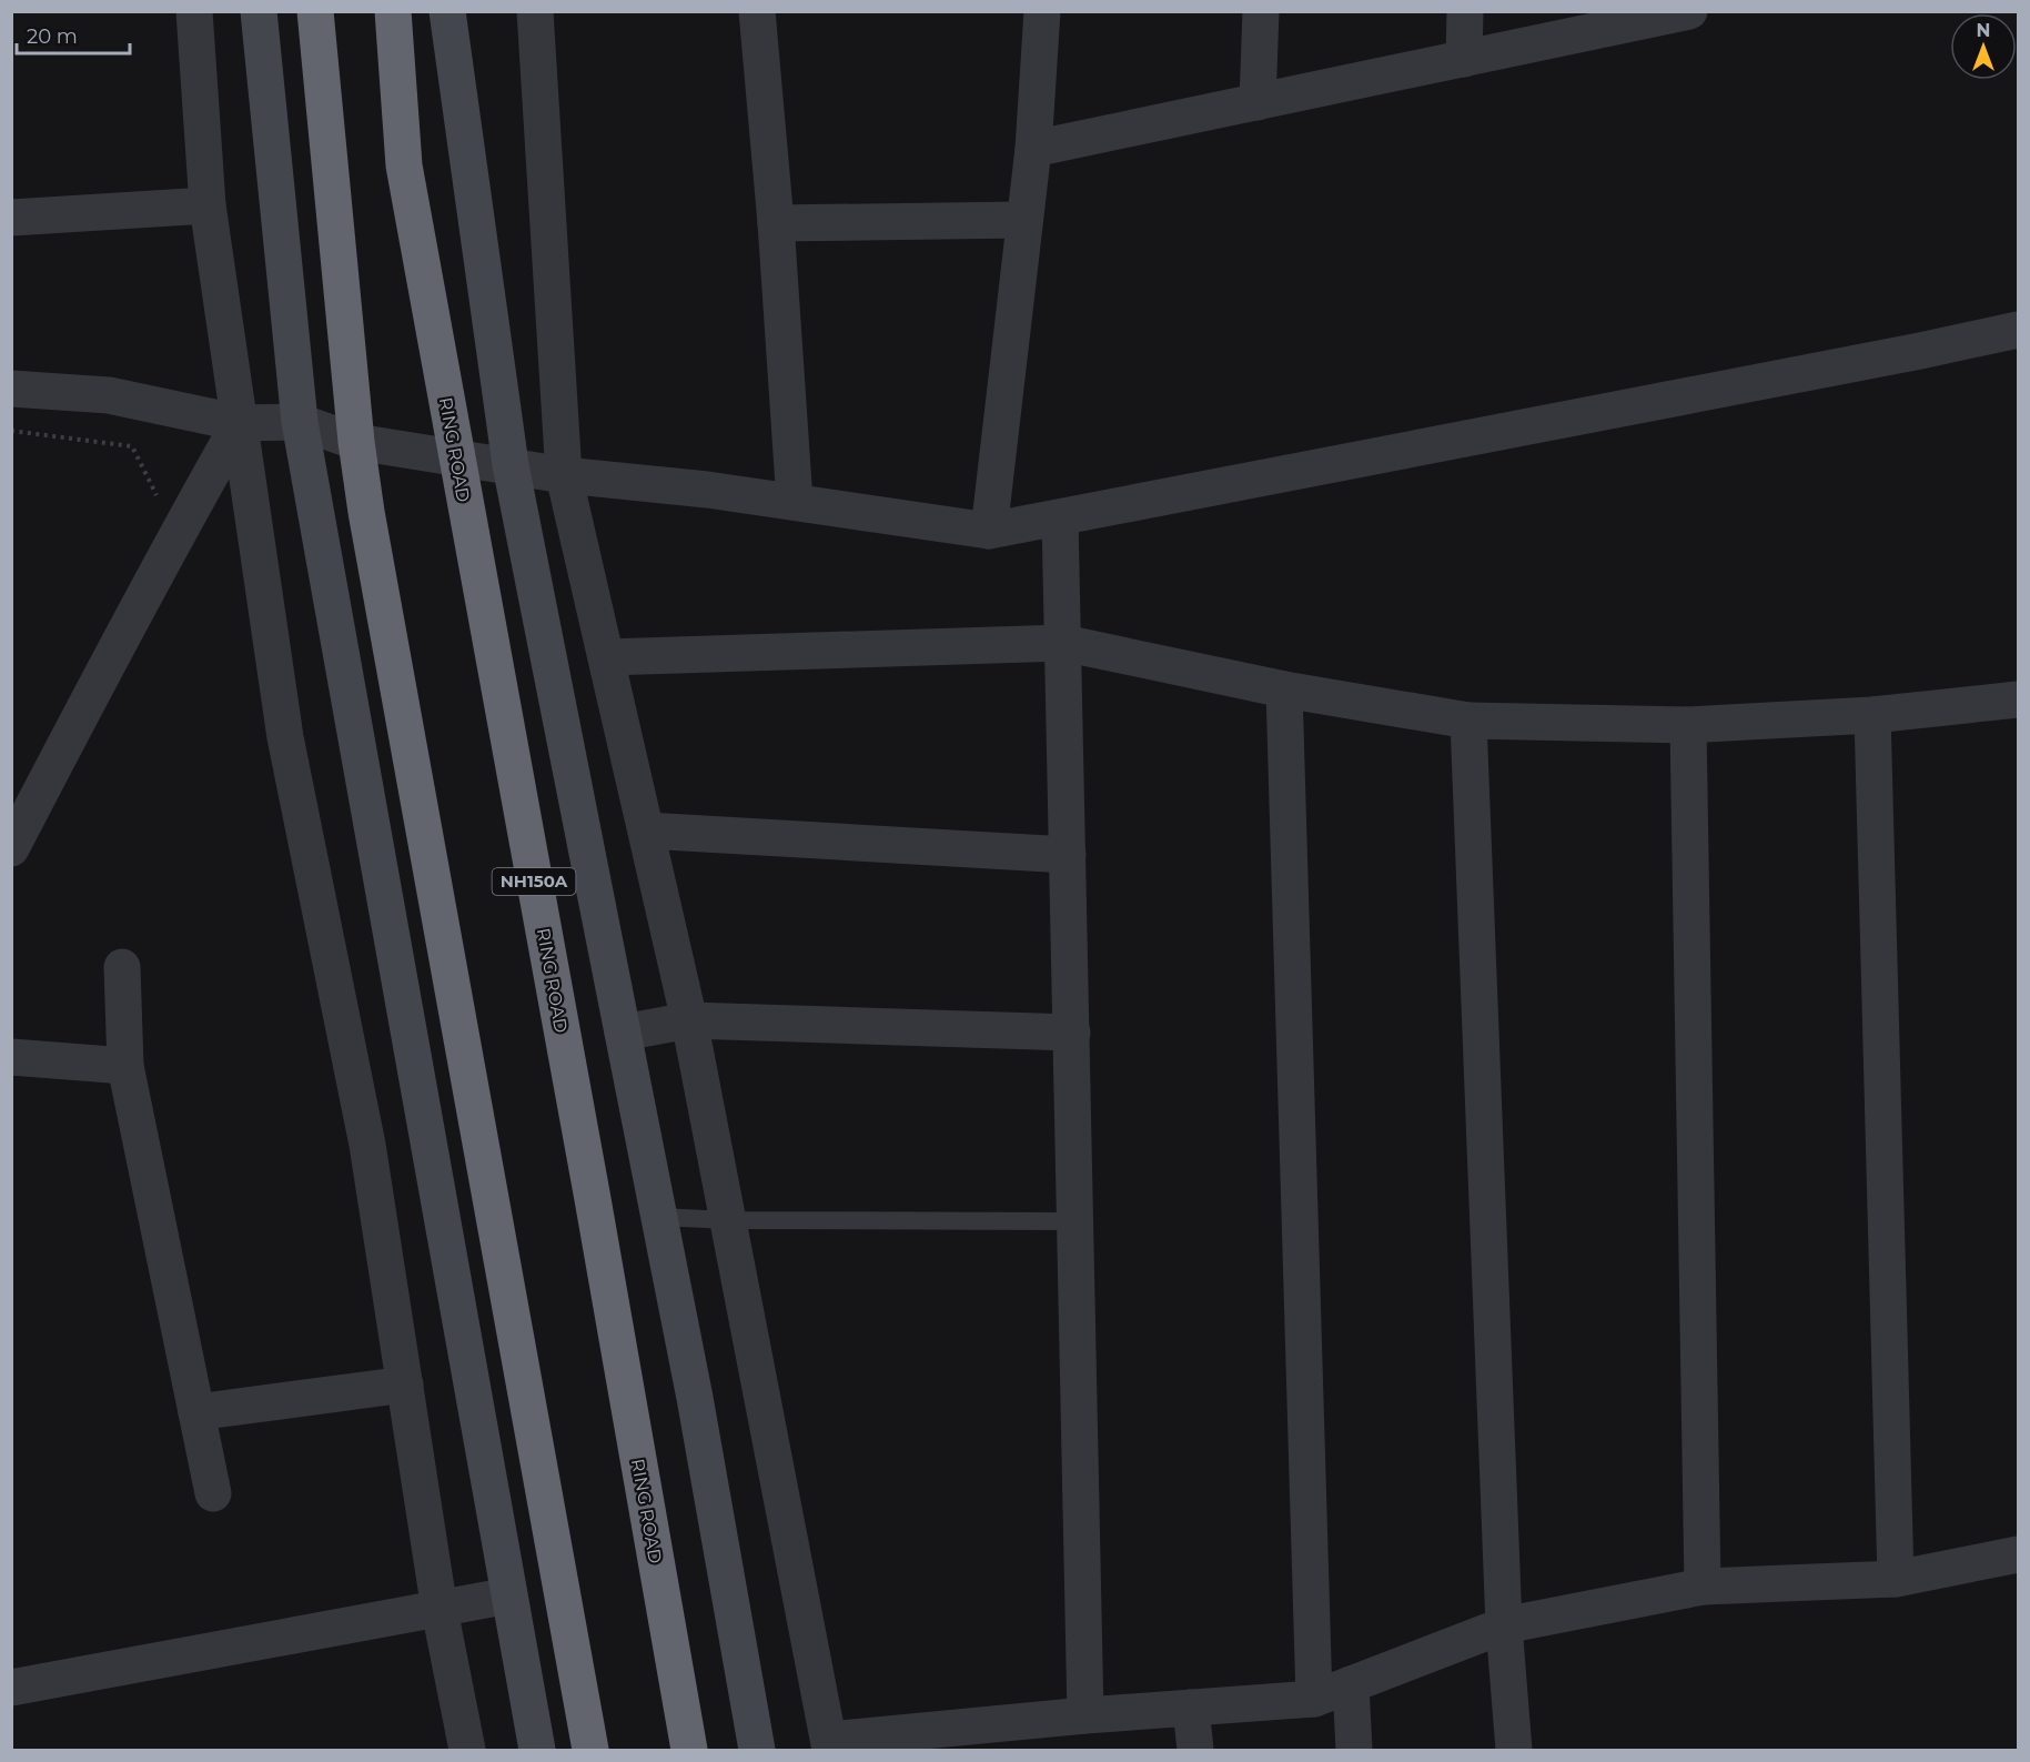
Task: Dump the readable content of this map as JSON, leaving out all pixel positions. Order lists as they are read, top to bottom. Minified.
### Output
{"streets":{"highway":["RING ROAD","NH150A"]},"scale_bar":"20 m","north":"top"}
